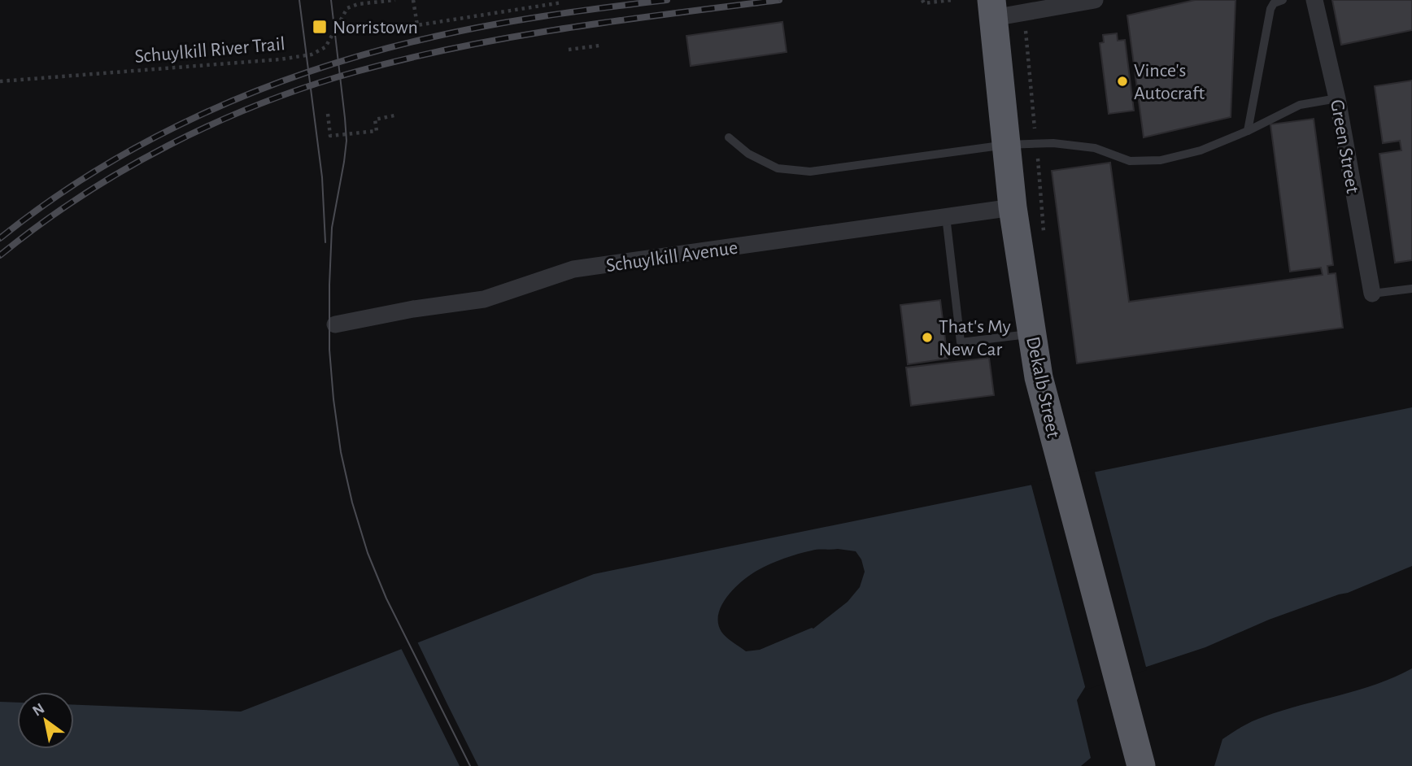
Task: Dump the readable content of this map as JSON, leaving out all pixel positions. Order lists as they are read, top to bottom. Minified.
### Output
{"streets":{"highway":["Dekalb Street"],"street":["Green Street","Schuylkill Avenue"],"path":["Schuylkill River Trail"]},"crossings":[["Schuylkill Avenue","Dekalb Street"]],"places":{"transit":["Norristown"],"other":["Vince's Autocraft","That's My New Car"]},"north":"top left"}
